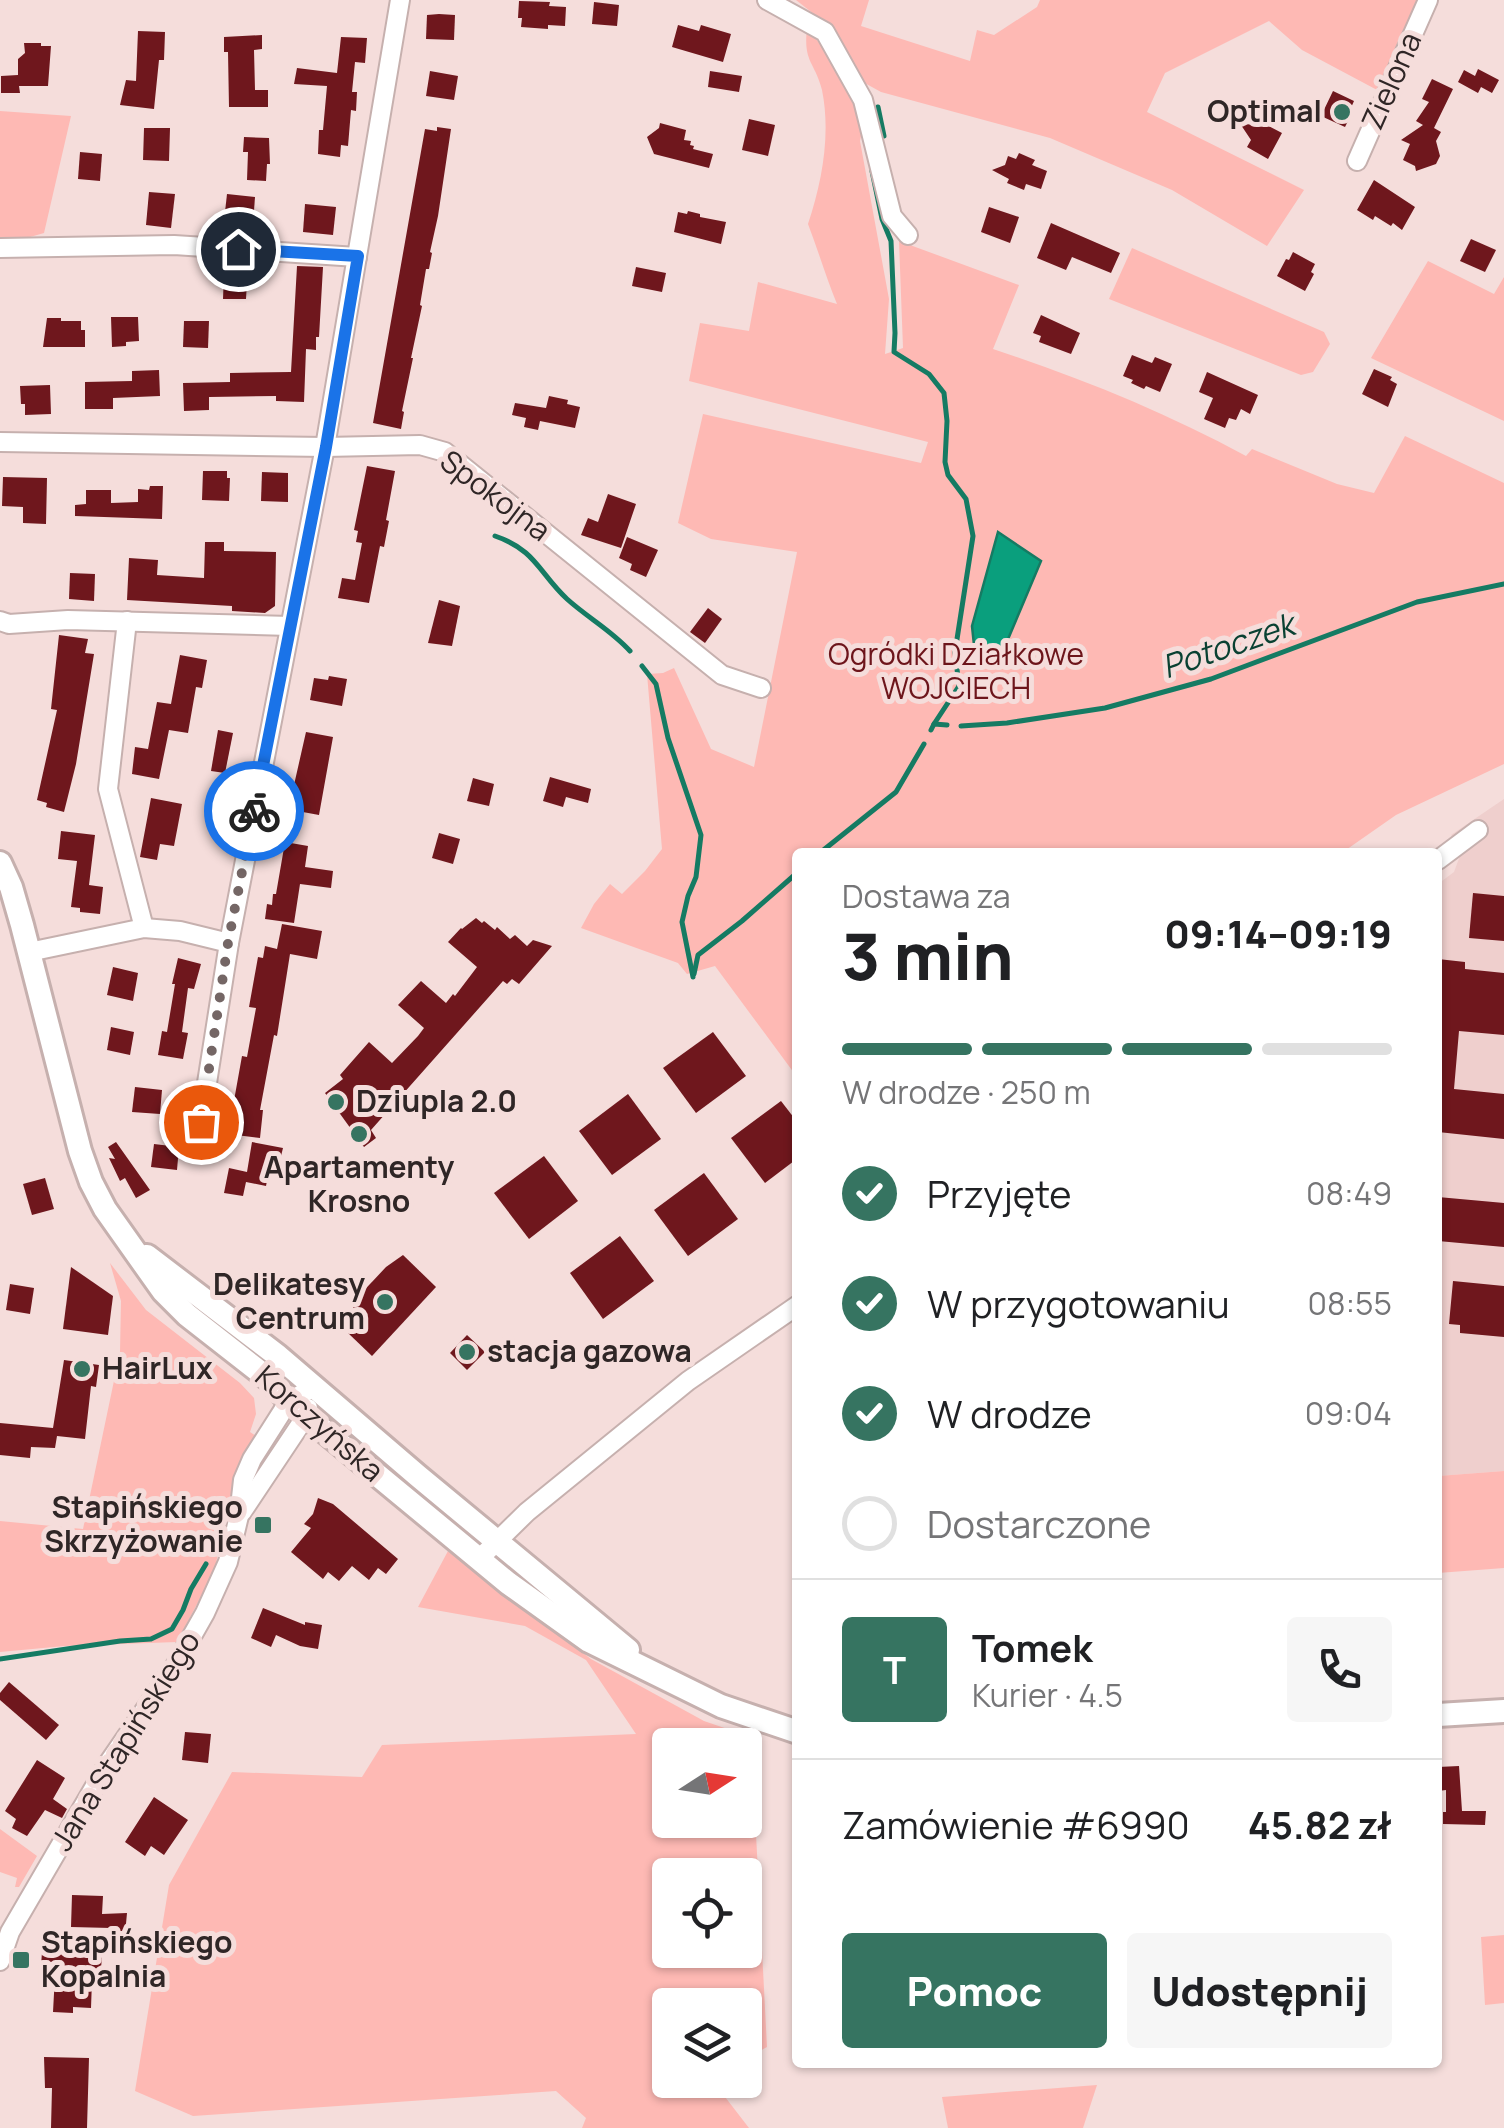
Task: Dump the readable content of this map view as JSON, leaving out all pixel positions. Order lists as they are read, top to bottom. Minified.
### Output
{"streets":{"main road":["Korczyńska"],"street":["Zielona","Spokojna","Jana Stapińskiego"]},"crossings":[["Korczyńska","Jana Stapińskiego"]],"water":["Potoczek"],"parks":["Ogródki Działkowe WOJCIECH"],"places":{"other":["Optimal","Dziupla 2.0","Apartamenty Krosno","Delikatesy Centrum","stacja gazowa","HairLux"],"transit":["Stapińskiego Skrzyżowanie","Stapińskiego Kopalnia"]},"north":"right","page":{"heading":["3 min","Dostawa za","09:14–09:19"],"panel":["Tomek","Kurier · 4.5","Zamówienie #6990","45.82 zł"],"bar":"W drodze · 250 m","list":[["Przyjęte","08:49"],["W przygotowaniu","08:55"],["W drodze","09:04"],"Dostarczone"],"round":"T","buttons":["Pomoc","Udostępnij"]}}
